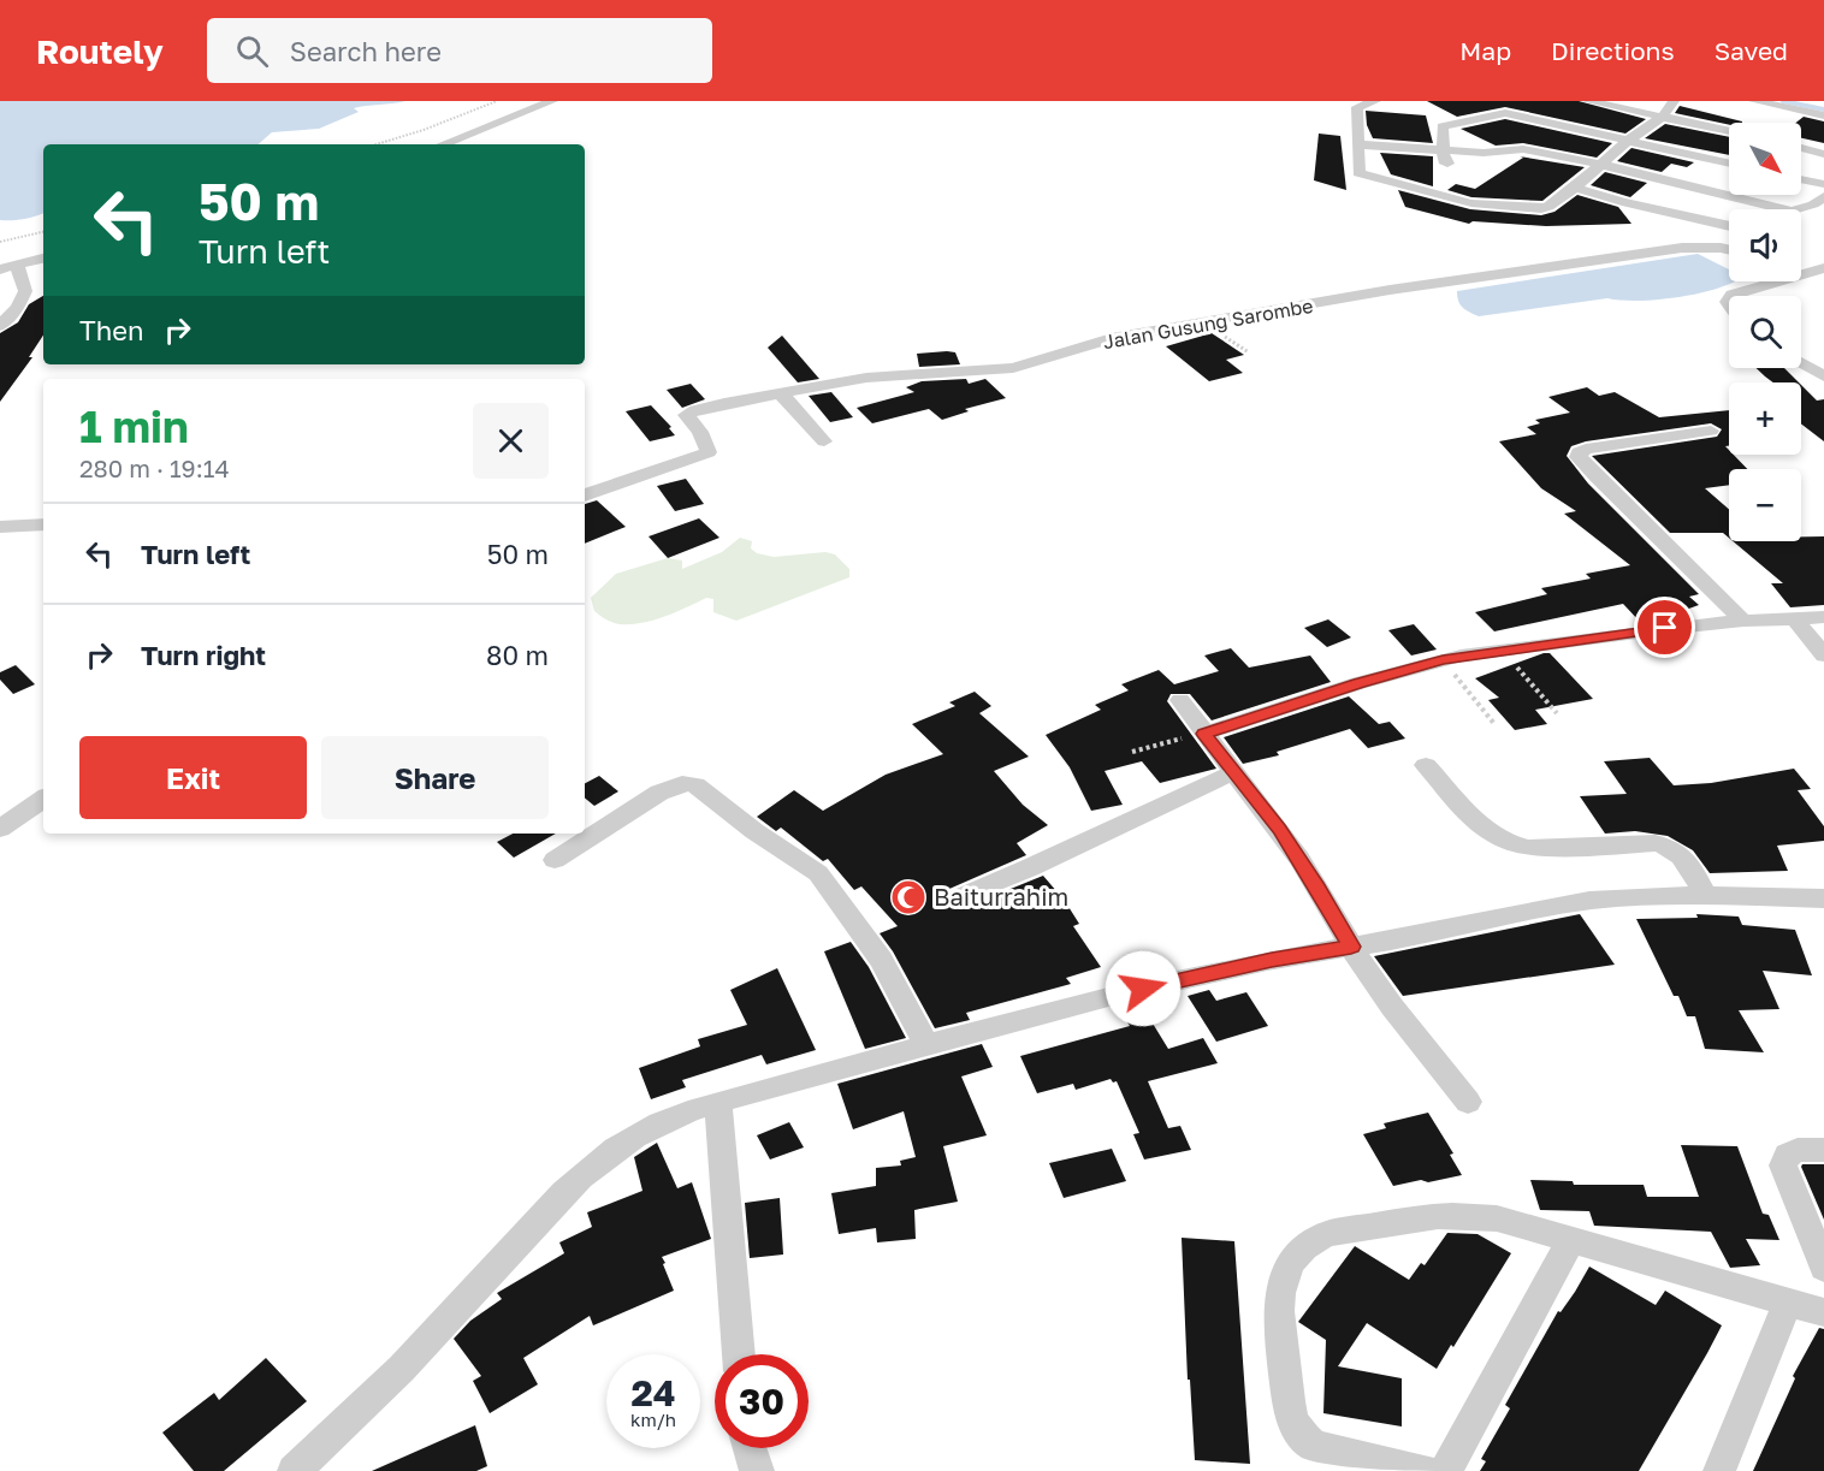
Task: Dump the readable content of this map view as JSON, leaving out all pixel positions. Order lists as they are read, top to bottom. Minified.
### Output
{"streets":{"street":["Jalan Gusung Sarombe"]},"places":{"mosque":["Baiturrahim"]},"north":"bottom right","page":{"header":"Routely","search":"Search here","nav":["Map","Directions","Saved"],"map_buttons":["+","−"],"turn":["50 m","Turn left"],"then":"Then","heading":["1 min","280 m · 19:14"],"list":[{"name":"Turn left","value":"50 m"},{"name":"Turn right","value":"80 m"}],"buttons":["Exit","Share"],"speed":"24 km/h","limit":"30"}}
